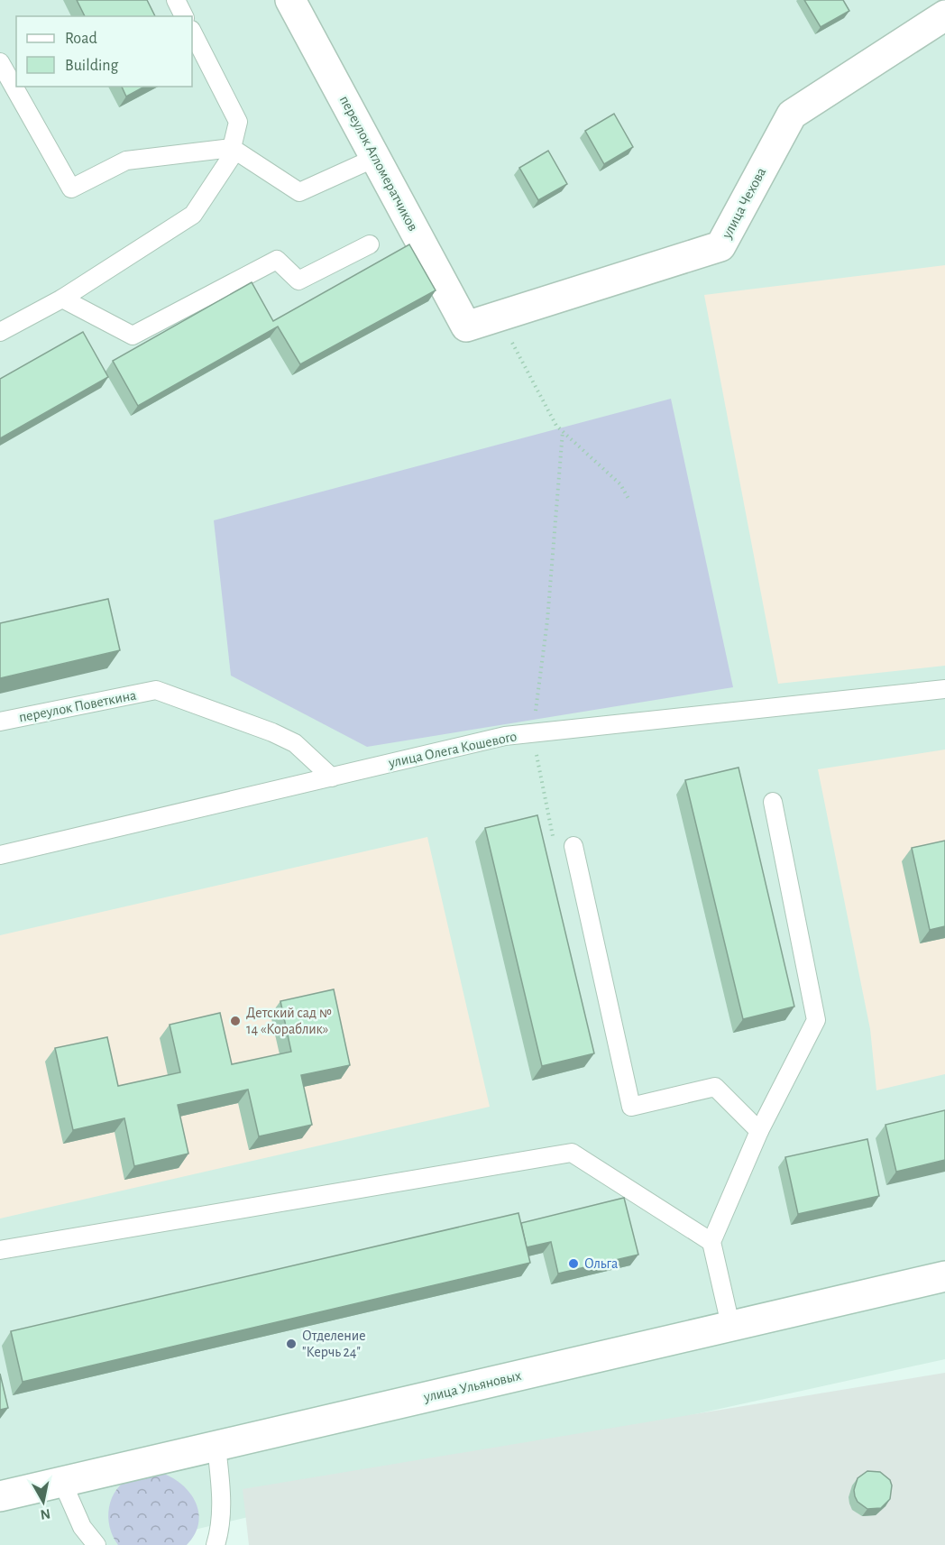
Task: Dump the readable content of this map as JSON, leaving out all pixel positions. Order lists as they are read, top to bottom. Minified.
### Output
{"streets":{"street":["переулок Агломератчиков","улица Чехова","улица Ульяновых"],"lane":["переулок Поветкина","улица Олега Кошевого"]},"crossings":[["переулок Агломератчиков","улица Чехова"],["переулок Поветкина","улица Олега Кошевого"]],"places":["Детский сад № 14 «Кораблик»","Ольга","Отделение \"Керчь 24\""],"legend":["Road","Building"],"north":"bottom"}
